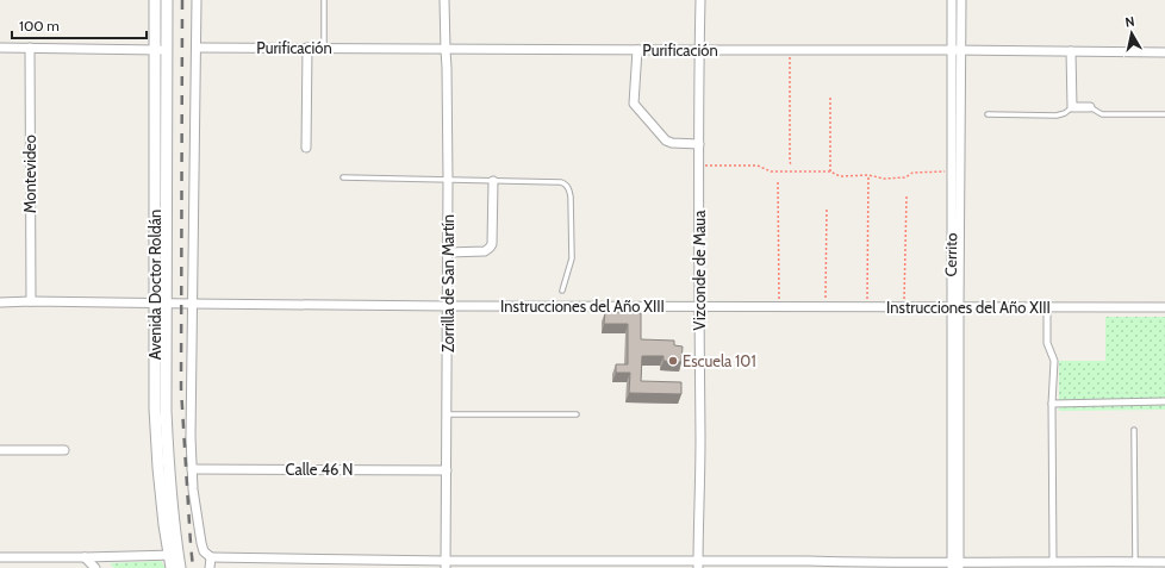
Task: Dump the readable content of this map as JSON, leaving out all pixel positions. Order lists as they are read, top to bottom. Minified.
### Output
{"streets":{"street":["Purificación","Montevideo","Cerrito","Vizconde de Maua","Zorrilla de San Martín","Avenida Doctor Roldán","Instrucciones del Año XIII","Calle 46 N"]},"crossings":[["Purificación","Cerrito"],["Purificación","Vizconde de Maua"],["Purificación","Zorrilla de San Martín"],["Montevideo","Instrucciones del Año XIII"],["Cerrito","Instrucciones del Año XIII"],["Vizconde de Maua","Instrucciones del Año XIII"],["Zorrilla de San Martín","Instrucciones del Año XIII"],["Zorrilla de San Martín","Calle 46 N"],["Avenida Doctor Roldán","Instrucciones del Año XIII"]],"places":["Escuela 101"],"scale_bar":"100 m","north":"top"}
